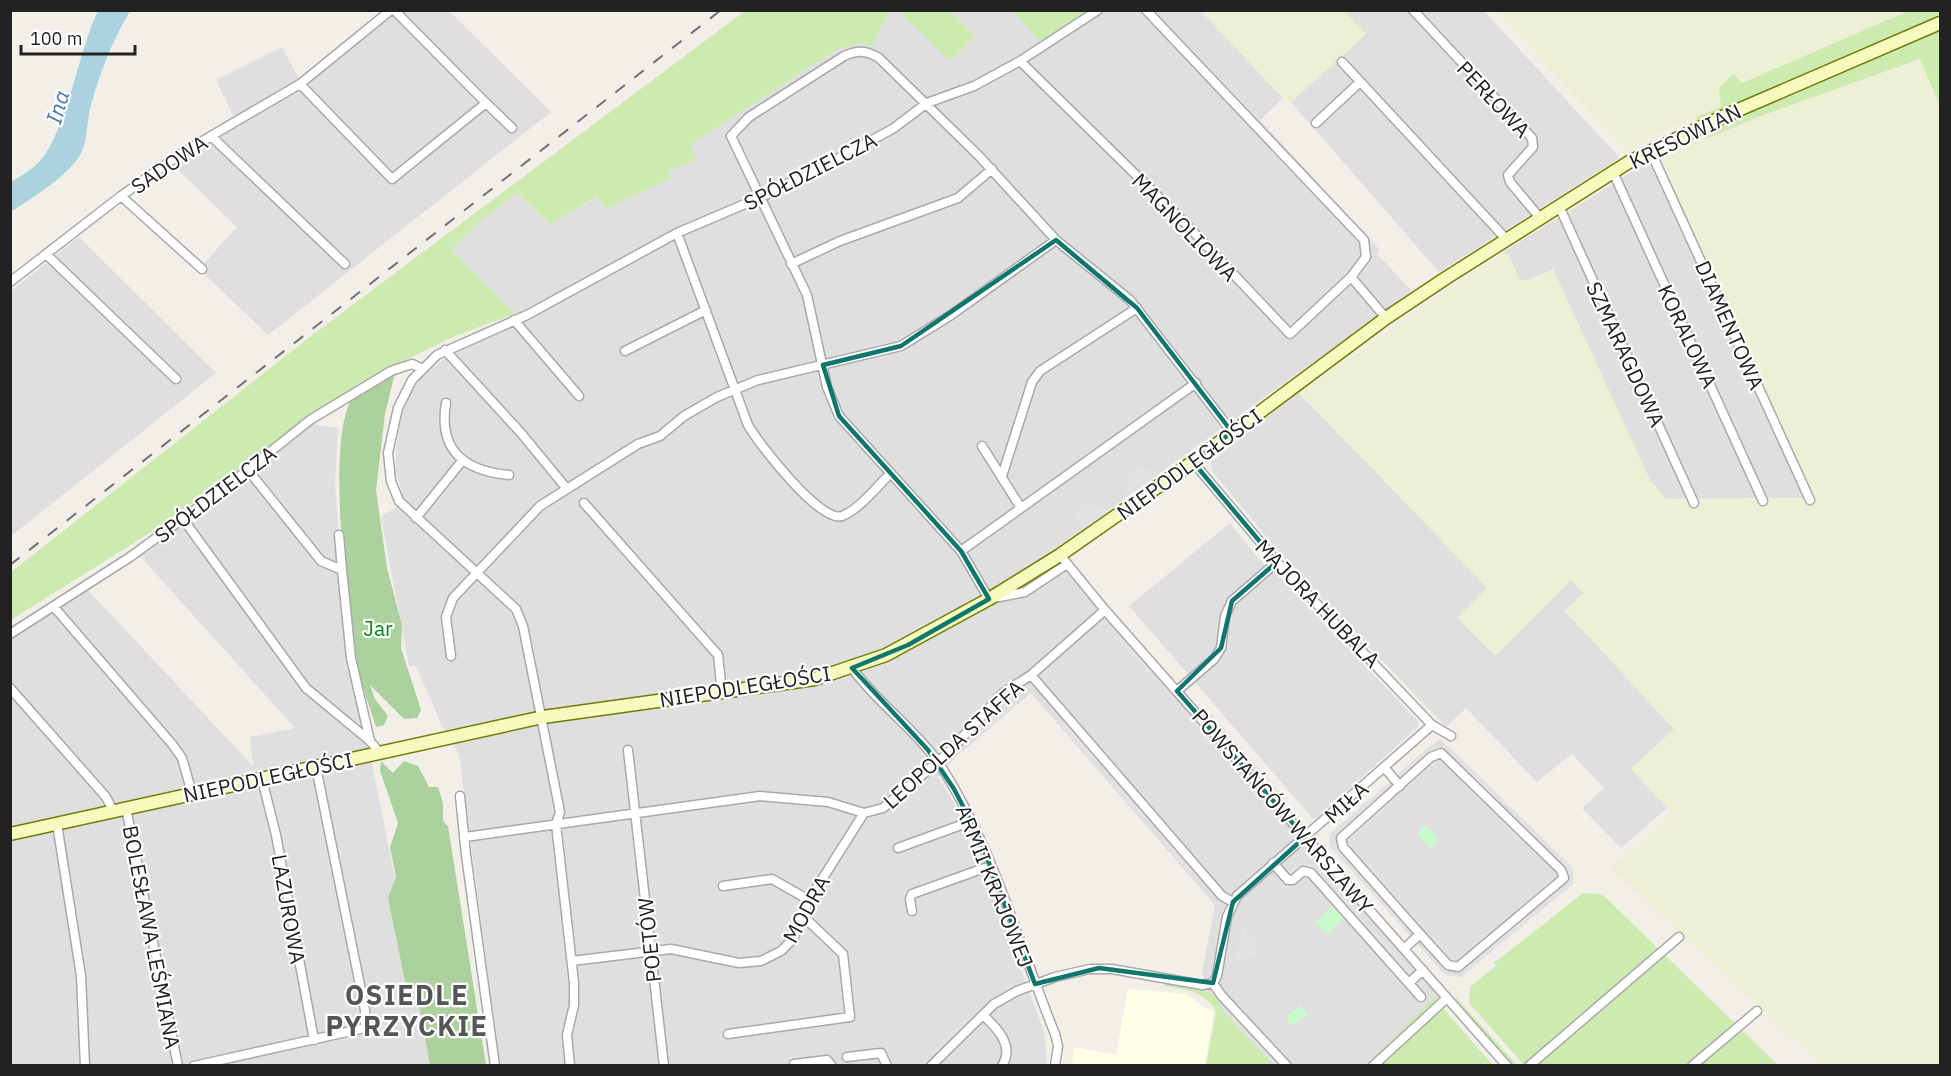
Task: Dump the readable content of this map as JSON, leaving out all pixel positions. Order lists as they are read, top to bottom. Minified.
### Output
{"streets":{"street":["PERŁOWA","KRESOWIAN","SADOWA","SPÓŁDZIELCZA","MAGNOLIOWA","DIAMENTOWA","KORALOWA","SZMARAGDOWA","NIEPODLEGŁOŚCI","MAJORA HUBALA","LEOPOLDA STAFFA","MIŁA","POWSTAŃCÓW WARSZAWY","ARMII KRAJOWEJ","LAZUROWA","MODRA","BOLESŁAWA LEŚMIANA","POETÓW"]},"crossings":[["PERŁOWA","KRESOWIAN"],["KRESOWIAN","DIAMENTOWA"],["KRESOWIAN","KORALOWA"],["KRESOWIAN","SZMARAGDOWA"],["KRESOWIAN","NIEPODLEGŁOŚCI"],["SPÓŁDZIELCZA","MAGNOLIOWA"],["NIEPODLEGŁOŚCI","MAJORA HUBALA"],["NIEPODLEGŁOŚCI","POWSTAŃCÓW WARSZAWY"],["NIEPODLEGŁOŚCI","ARMII KRAJOWEJ"],["NIEPODLEGŁOŚCI","LAZUROWA"],["NIEPODLEGŁOŚCI","BOLESŁAWA LEŚMIANA"],["MAJORA HUBALA","MIŁA"],["LEOPOLDA STAFFA","POWSTAŃCÓW WARSZAWY"],["LEOPOLDA STAFFA","ARMII KRAJOWEJ"],["LEOPOLDA STAFFA","MODRA"],["LEOPOLDA STAFFA","POETÓW"],["MIŁA","POWSTAŃCÓW WARSZAWY"],["MODRA","POETÓW"]],"districts":["OSIEDLE PYRZYCKIE"],"water":["Ina"],"parks":["Jar"],"scale_bar":"100 m"}
